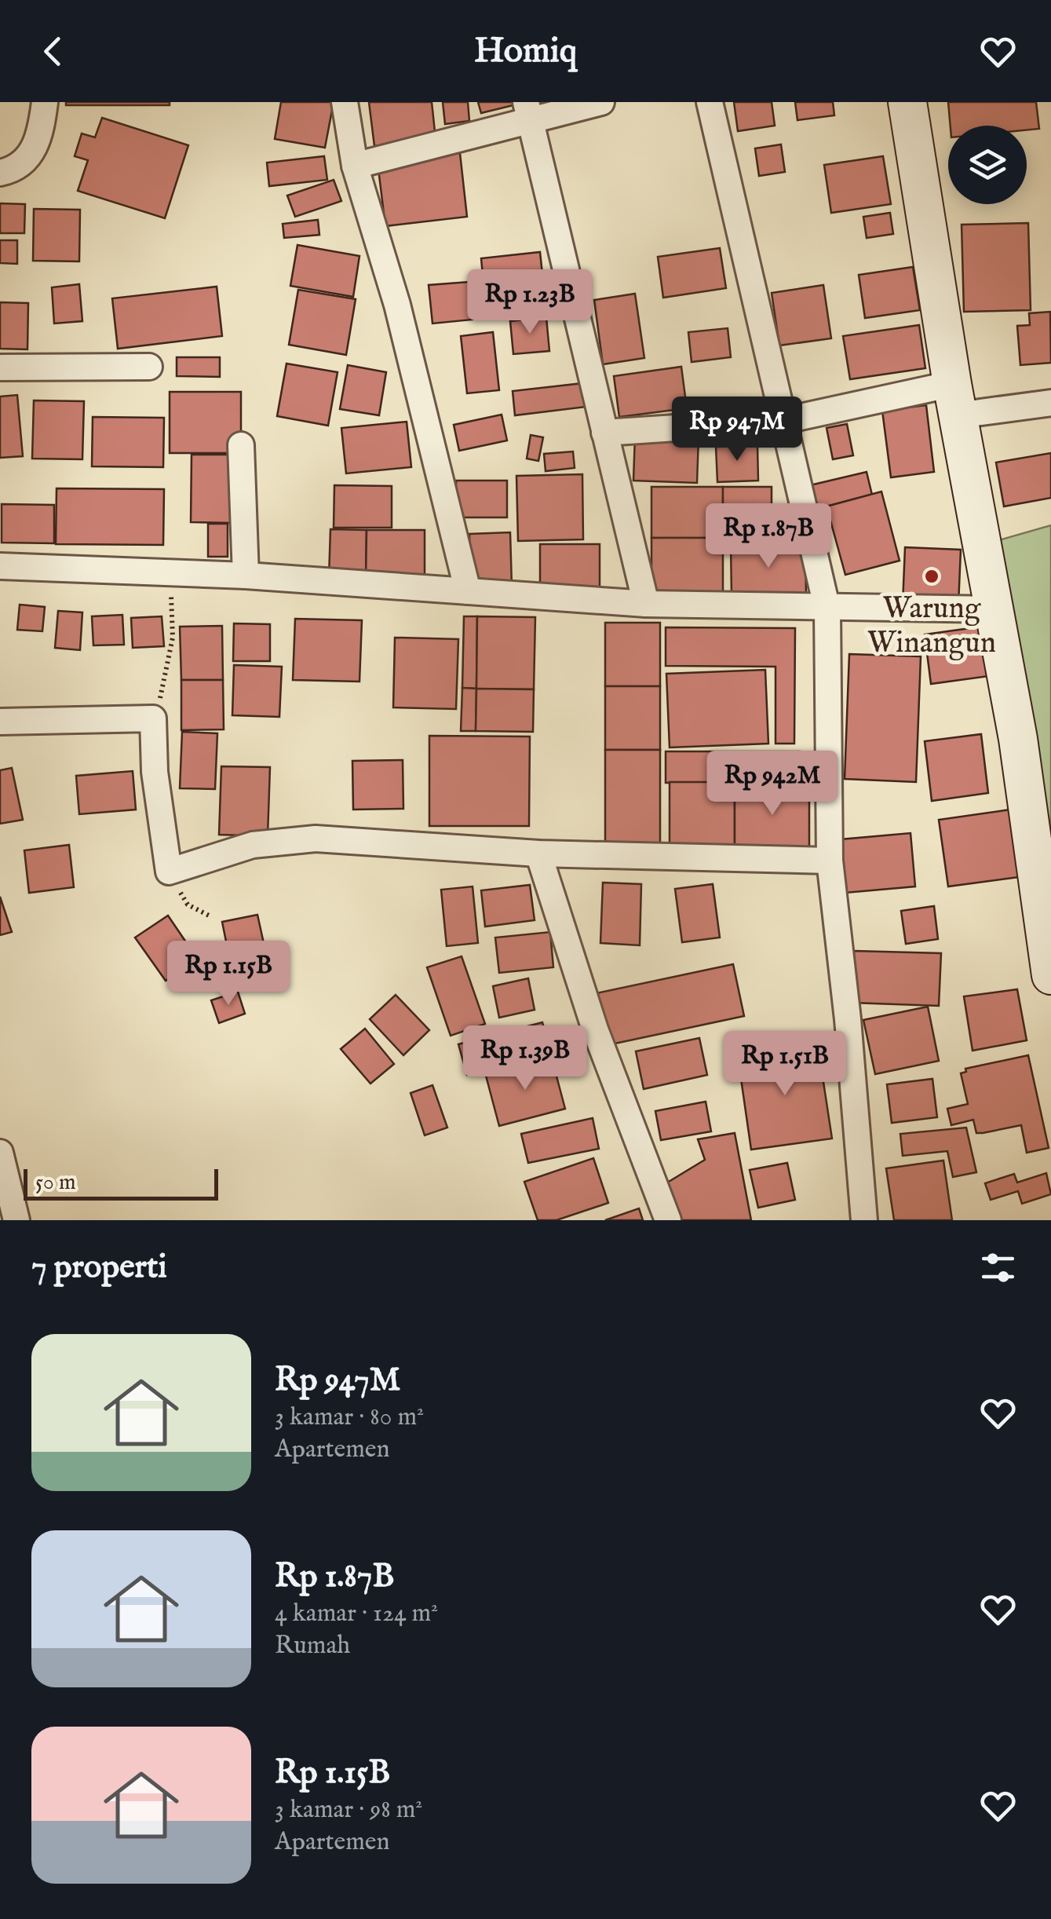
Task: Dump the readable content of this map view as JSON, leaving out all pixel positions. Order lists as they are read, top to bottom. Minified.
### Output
{"places":["Warung Winangun"],"scale_bar":"50 m","page":{"header":"Homiq","price":["Rp 1.23B","Rp 947M","Rp 1.87B","Rp 942M","Rp 1.15B","Rp 1.39B","Rp 1.51B"],"scale":"50 m","heading":"7 properti","list":[{"name":"Rp 947M","note":"3 kamar · 80 m² · Apartemen"},{"name":"Rp 1.87B","note":"4 kamar · 124 m² · Rumah"},{"name":"Rp 1.15B","note":"3 kamar · 98 m² · Apartemen"}]}}
